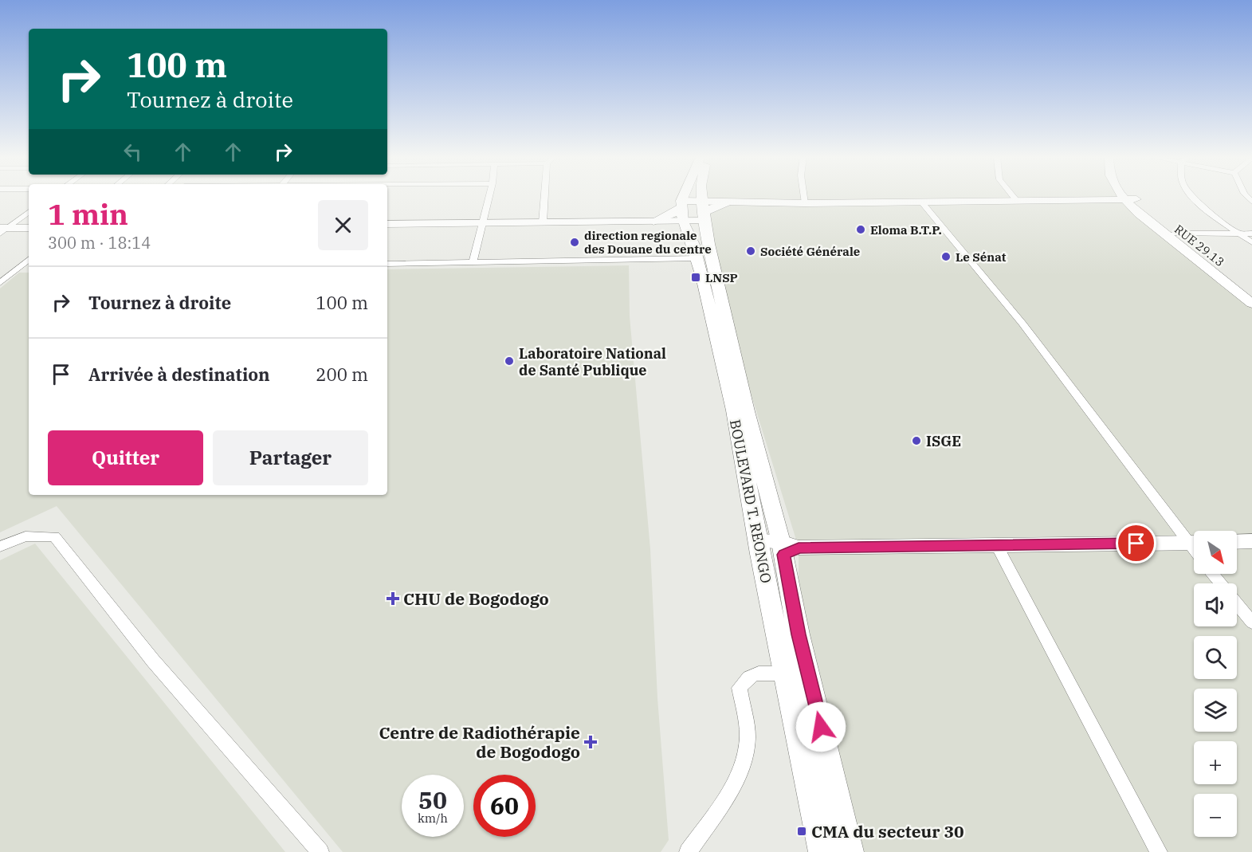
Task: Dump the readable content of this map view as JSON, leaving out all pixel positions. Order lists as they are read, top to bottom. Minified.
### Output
{"streets":{"main road":["RUE 29.13","BOULEVARD T. REONGO"]},"places":{"other":["Eloma B.T.P.","direction regionale des Douane du centre","Société Générale","Le Sénat","Laboratoire National de Santé Publique","ISGE"],"transit":["LNSP","CMA du secteur 30"],"health":["CHU de Bogodogo","Centre de Radiothérapie de Bogodogo"]},"north":"bottom right","page":{"turn":["100 m","Tournez à droite"],"heading":["1 min","300 m · 18:14"],"list":[{"name":"Tournez à droite","value":"100 m"},{"name":"Arrivée à destination","value":"200 m"}],"buttons":["Quitter","Partager"],"map_buttons":["+","−"],"speed":"50 km/h","limit":"60"}}
